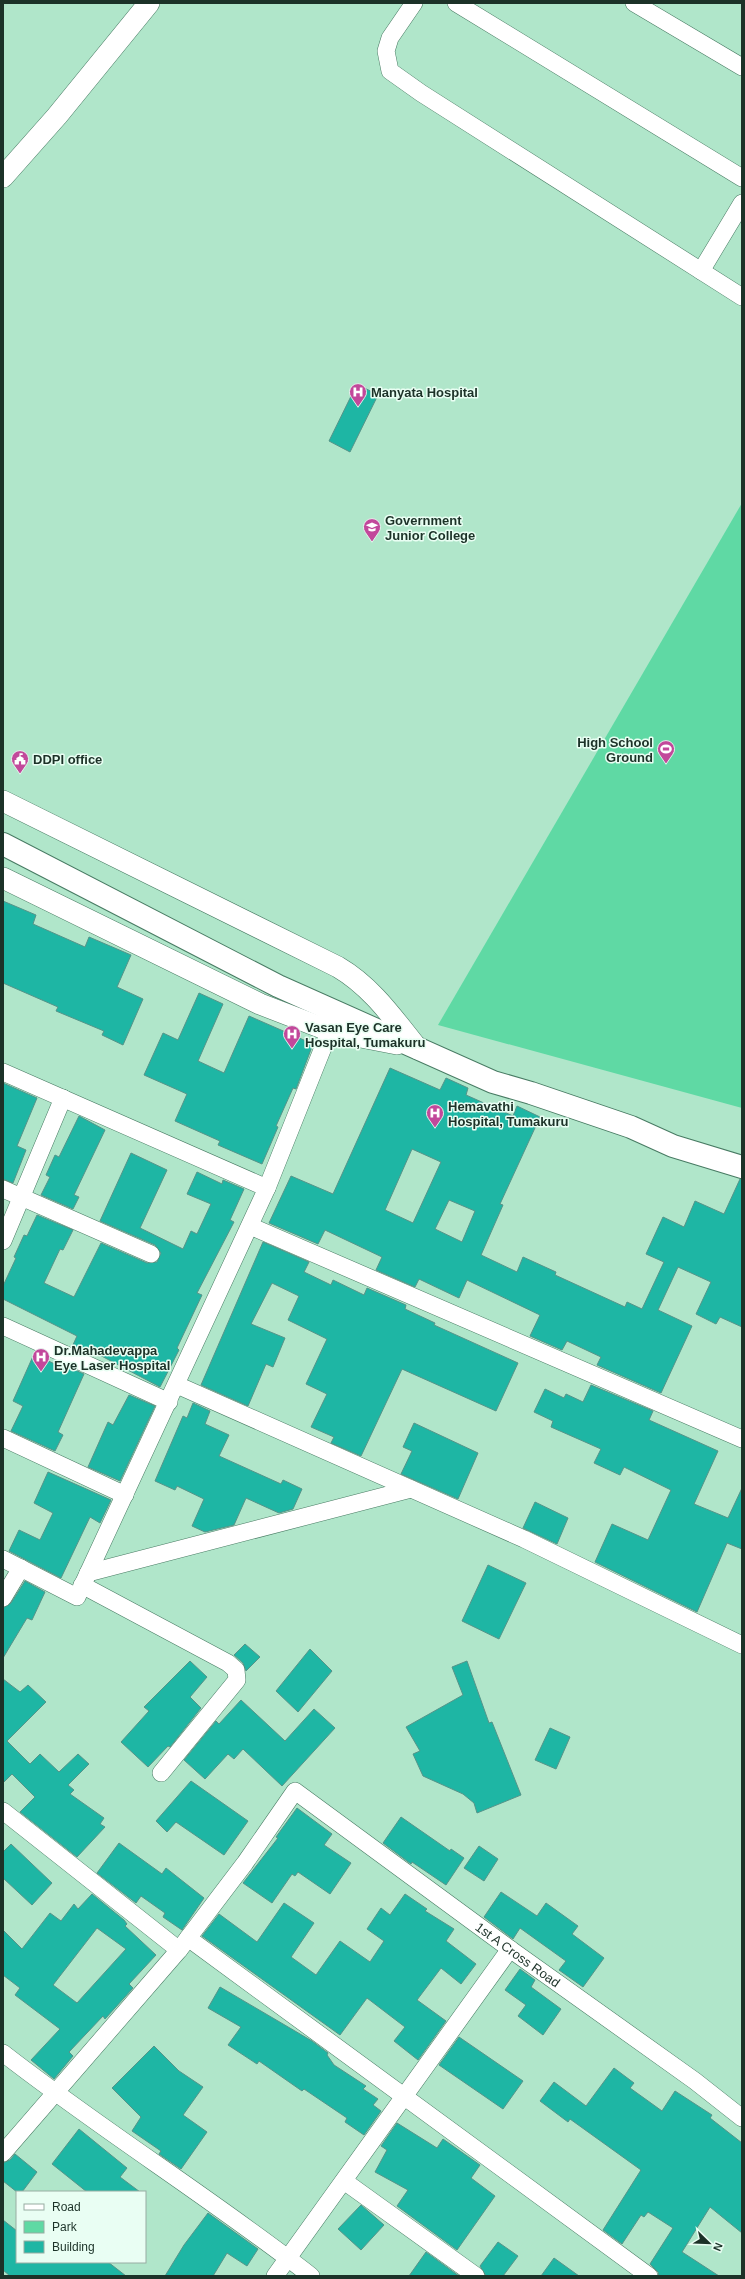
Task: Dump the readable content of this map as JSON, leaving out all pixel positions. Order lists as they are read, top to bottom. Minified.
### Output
{"streets":{"street":["1st A Cross Road"]},"places":{"hospital":["Manyata Hospital","Vasan Eye Care Hospital, Tumakuru","Hemavathi Hospital, Tumakuru","Dr.Mahadevappa Eye Laser Hospital"],"school or university":["Government Junior College"],"sports":["High School Ground"],"public building":["DDPI office"]},"legend":["Road","Park","Building"],"north":"bottom right"}
